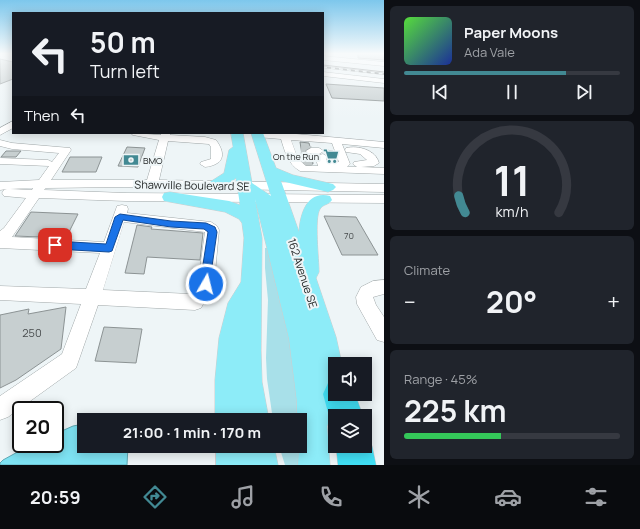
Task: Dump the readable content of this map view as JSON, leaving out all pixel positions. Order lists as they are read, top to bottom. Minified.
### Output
{"streets":{"main road":["162 Avenue SE"],"street":["Shawville Boulevard SE"]},"crossings":[["Shawville Boulevard SE","162 Avenue SE"]],"places":{"supermarket":["On the Run"],"bank":["BMO"]},"house_numbers":["70","250"],"page":{"turn":["50 m","Turn left"],"song":["Paper Moons","Ada Vale"],"then":"Then","tile":["Climate",["Range · 45%","225 km"]],"heat":["−","20°","+"],"limit":"20","trip":"21:00 · 1 min · 170 m","tabs":"20:59","gauge":["11","km/h"]}}
